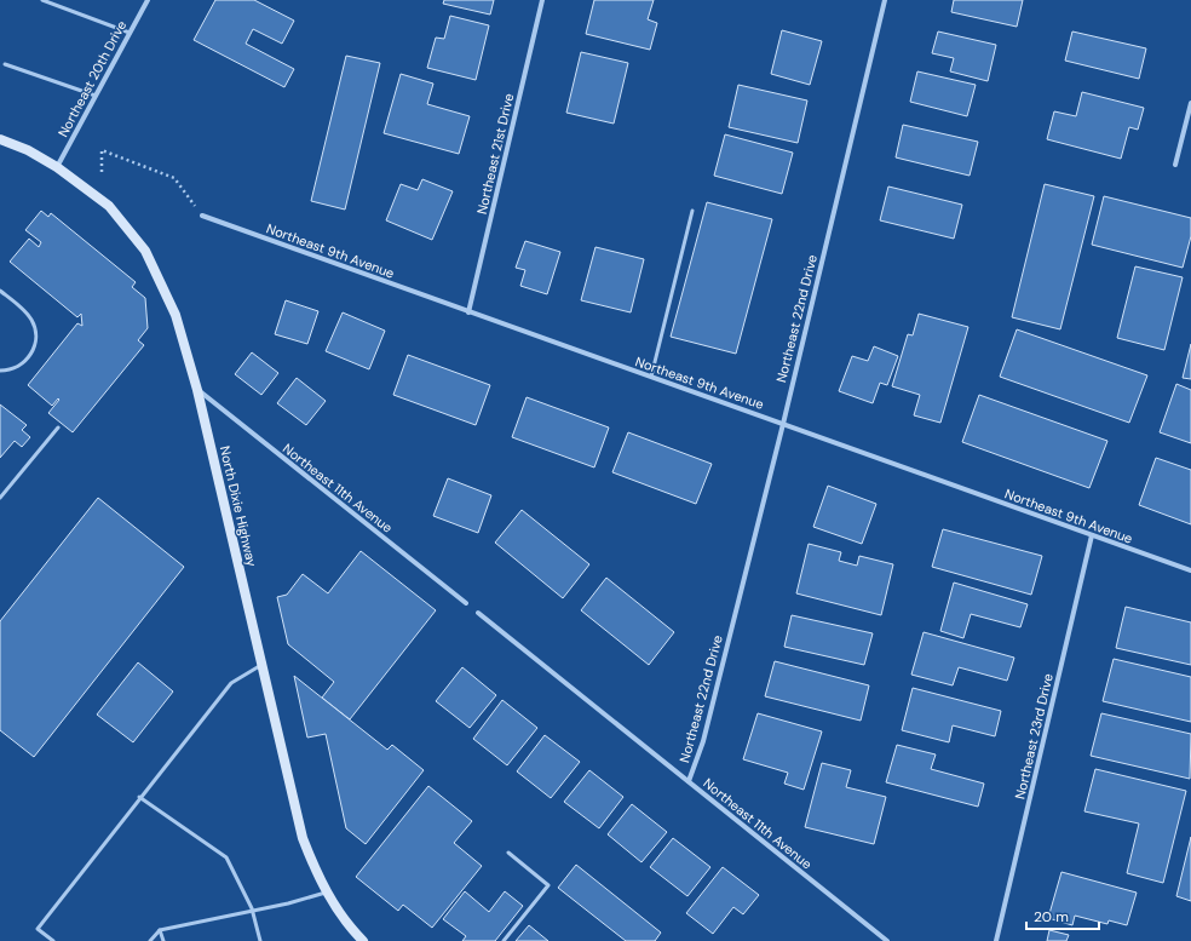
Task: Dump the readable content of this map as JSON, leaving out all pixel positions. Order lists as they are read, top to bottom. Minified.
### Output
{"streets":{"street":["Northeast 20th Drive","Northeast 21st Drive","Northeast 9th Avenue","Northeast 22nd Drive","Northeast 11th Avenue","North Dixie Highway","Northeast 23rd Drive"]},"crossings":[["Northeast 20th Drive","North Dixie Highway"],["Northeast 21st Drive","Northeast 9th Avenue"],["Northeast 9th Avenue","Northeast 22nd Drive"],["Northeast 9th Avenue","Northeast 23rd Drive"],["Northeast 22nd Drive","Northeast 11th Avenue"],["Northeast 11th Avenue","North Dixie Highway"]],"scale_bar":"20 m"}
